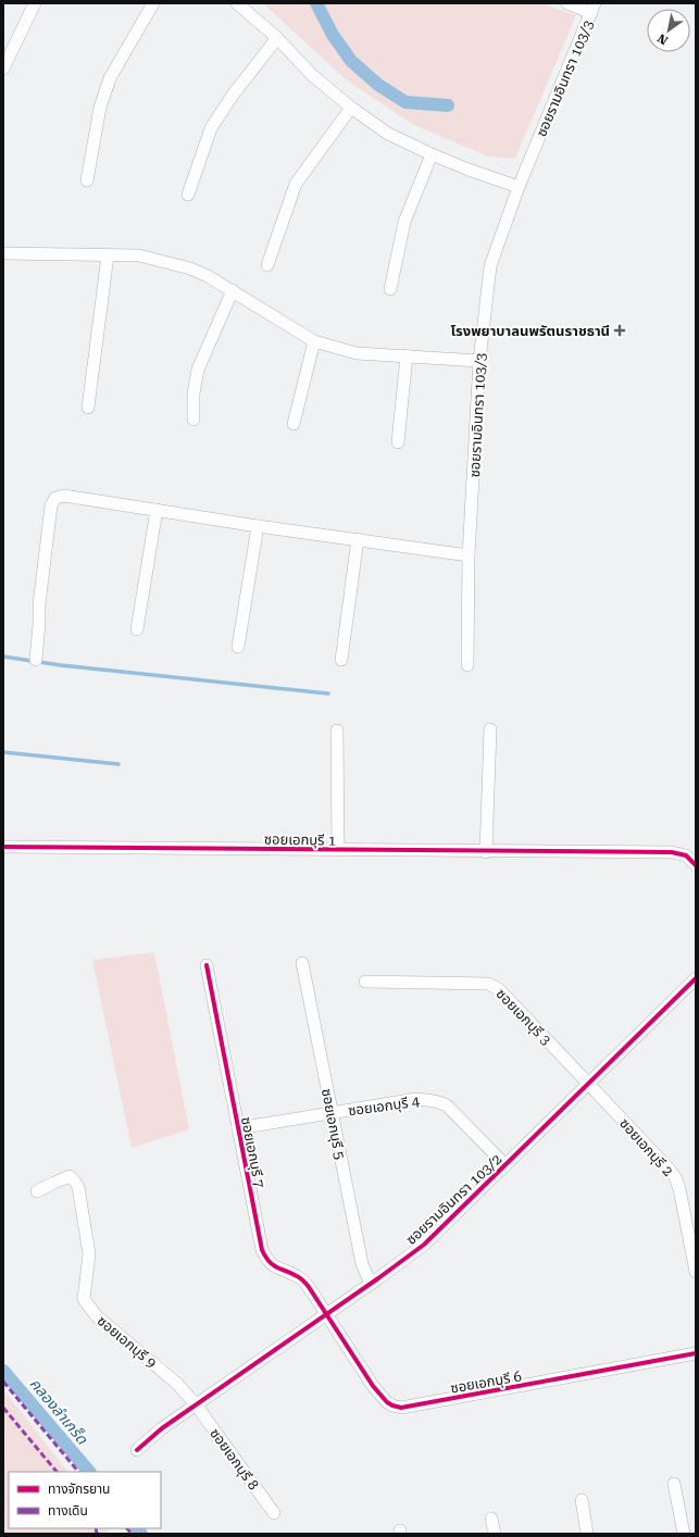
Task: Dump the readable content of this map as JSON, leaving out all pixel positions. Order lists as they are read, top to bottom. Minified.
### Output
{"streets":{"street":["ซอยรามอินทรา 103/3","ซอยเอกบุรี 1","ซอยเอกบุรี 3","ซอยเอกบุรี 4","ซอยเอกบุรี 5","ซอยเอกบุรี 2","ซอยเอกบุรี 7","ซอยรามอินทรา 103/2","ซอยเอกบุรี 9","ซอยเอกบุรี 6","ซอยเอกบุรี 8"]},"crossings":[["ซอยเอกบุรี 3","ซอยเอกบุรี 2"],["ซอยเอกบุรี 3","ซอยรามอินทรา 103/2"],["ซอยเอกบุรี 4","ซอยเอกบุรี 5"],["ซอยเอกบุรี 4","ซอยเอกบุรี 7"],["ซอยเอกบุรี 4","ซอยรามอินทรา 103/2"],["ซอยเอกบุรี 5","ซอยรามอินทรา 103/2"],["ซอยเอกบุรี 2","ซอยรามอินทรา 103/2"],["ซอยเอกบุรี 7","ซอยรามอินทรา 103/2"],["ซอยเอกบุรี 7","ซอยเอกบุรี 6"],["ซอยรามอินทรา 103/2","ซอยเอกบุรี 9"],["ซอยรามอินทรา 103/2","ซอยเอกบุรี 6"],["ซอยรามอินทรา 103/2","ซอยเอกบุรี 8"],["ซอยเอกบุรี 9","ซอยเอกบุรี 8"]],"water":["คลองลำเกร็ด"],"places":{"health":["โรงพยาบาลนพรัตนราชธานี"]},"legend":["ทางจักรยาน","ทางเดิน"],"north":"bottom left"}
